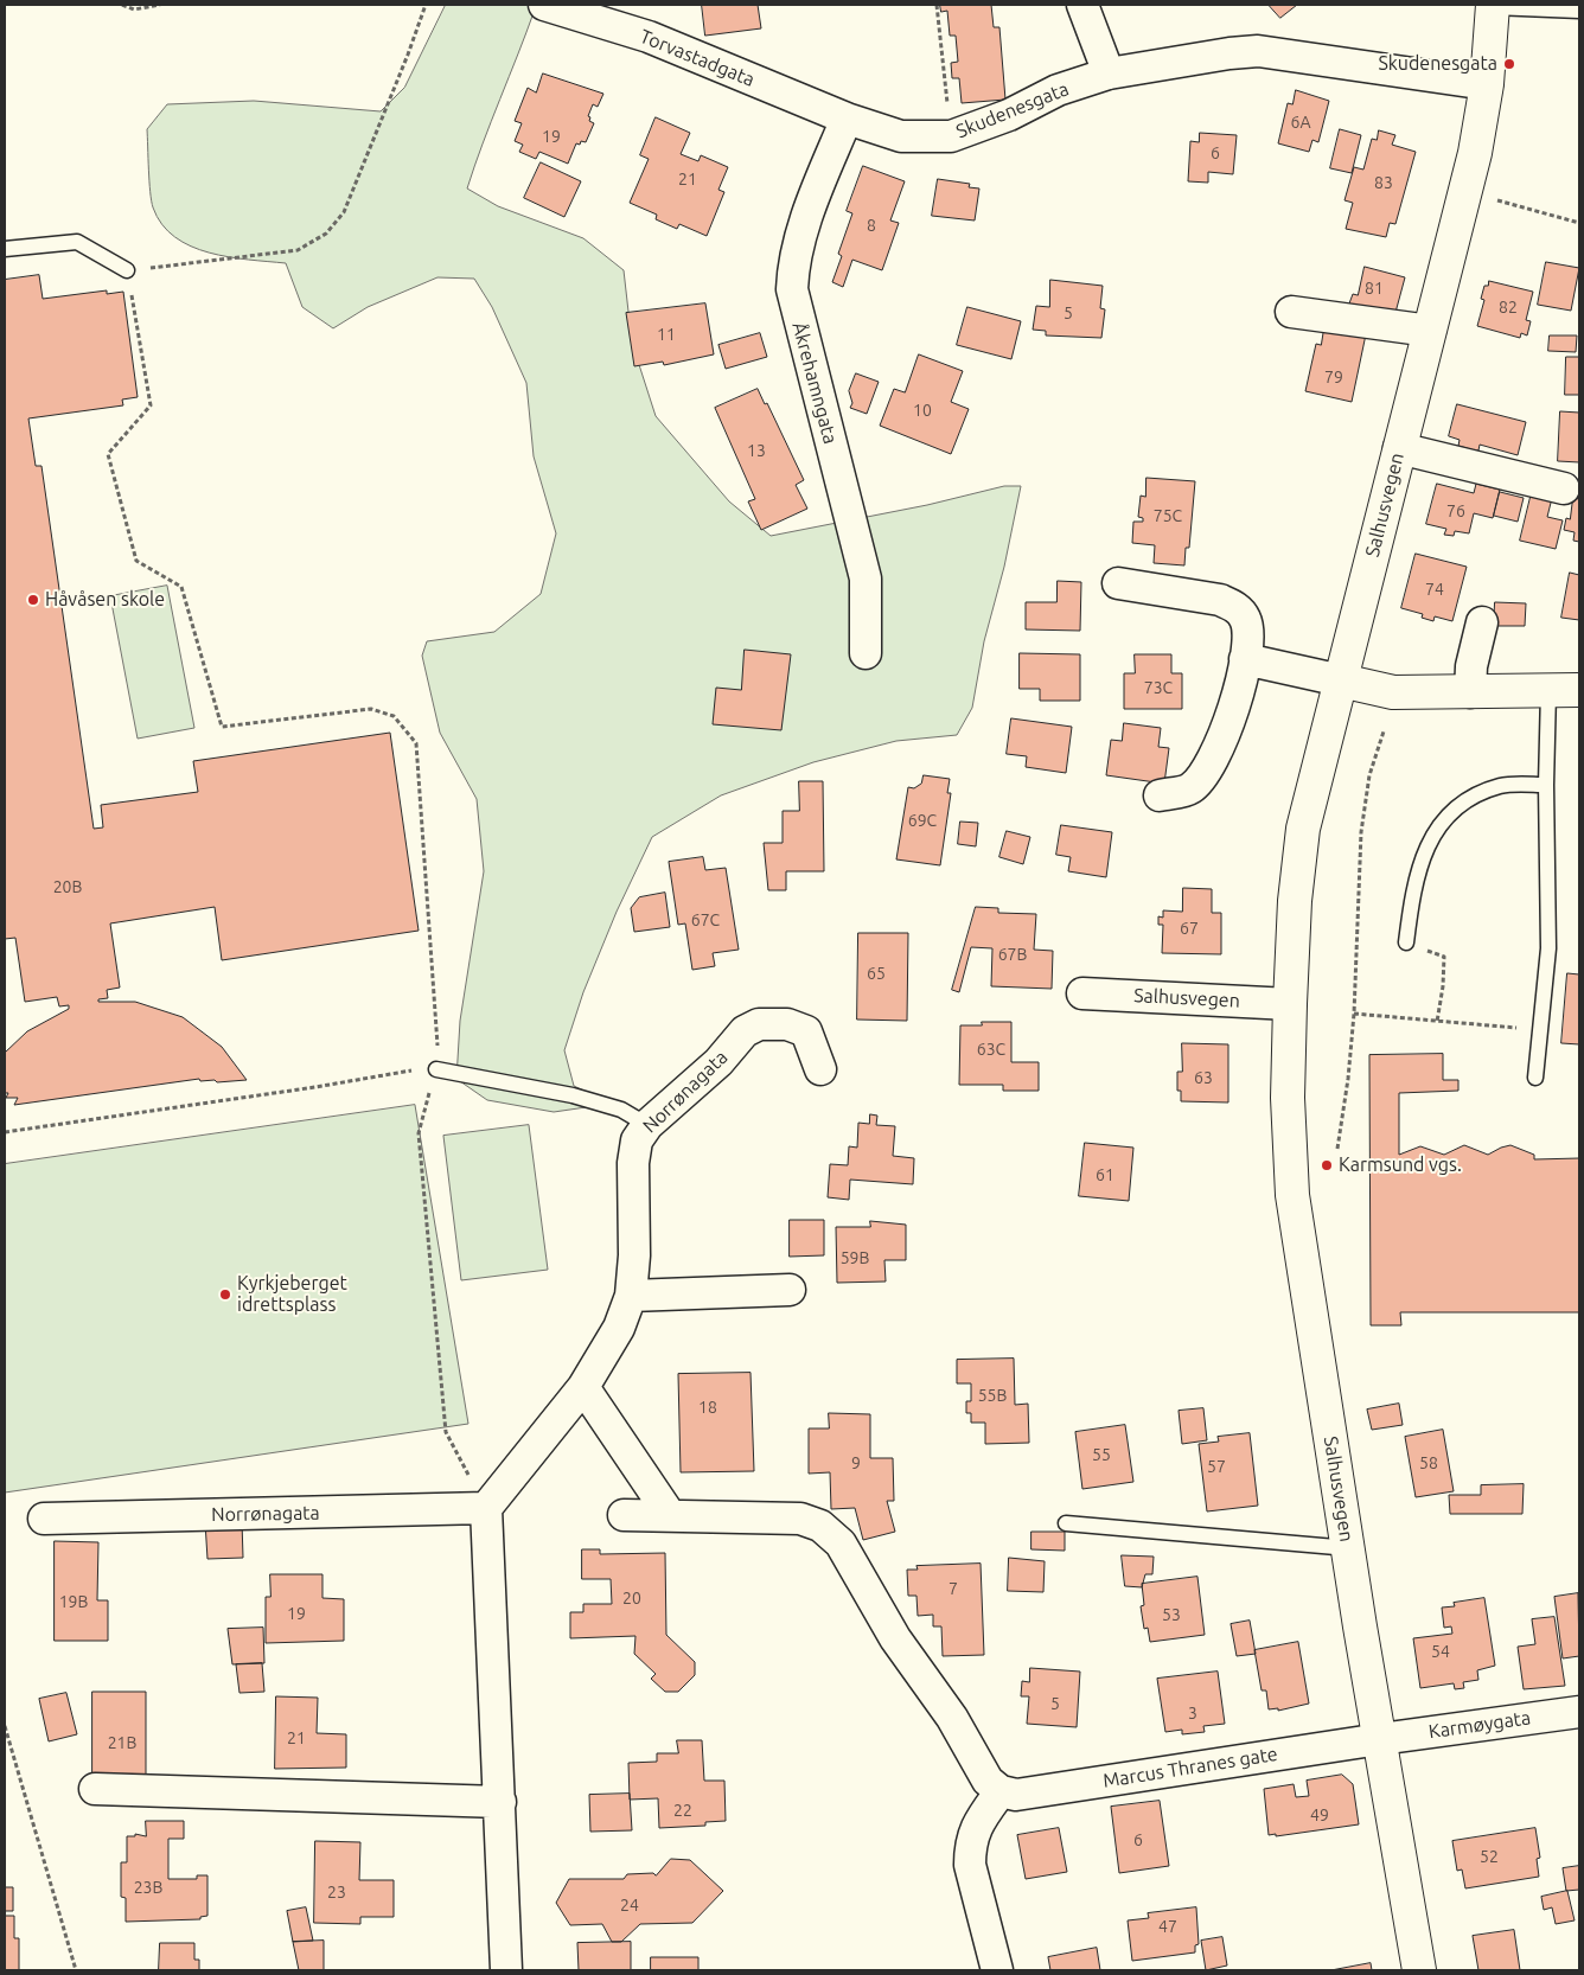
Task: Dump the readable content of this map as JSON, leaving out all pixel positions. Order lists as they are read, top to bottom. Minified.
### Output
{"streets":{"main road":["Salhusvegen"],"street":["Torvastadgata","Skudenesgata","Åkrehamngata","Norrønagata","Karmøygata","Marcus Thranes gate"]},"crossings":[["Torvastadgata","Skudenesgata"],["Torvastadgata","Åkrehamngata"],["Skudenesgata","Åkrehamngata"],["Skudenesgata","Salhusvegen"],["Salhusvegen","Karmøygata"],["Salhusvegen","Marcus Thranes gate"],["Karmøygata","Marcus Thranes gate"]],"places":["Skudenesgata","Håvåsen skole","Karmsund vgs.","Kyrkjeberget idrettsplass"],"house_numbers":["6A","19","6","21","83","8","81","82","5","11","79","10","13","76","75C","74","73C","69C","20B","67C","67","67B","65","63C","63","61","59B","55B","18","55","9","58","57","7","20","19B","19","53","54","5","3","21","21B","22","49","6","52","23B","23","24","47"]}
